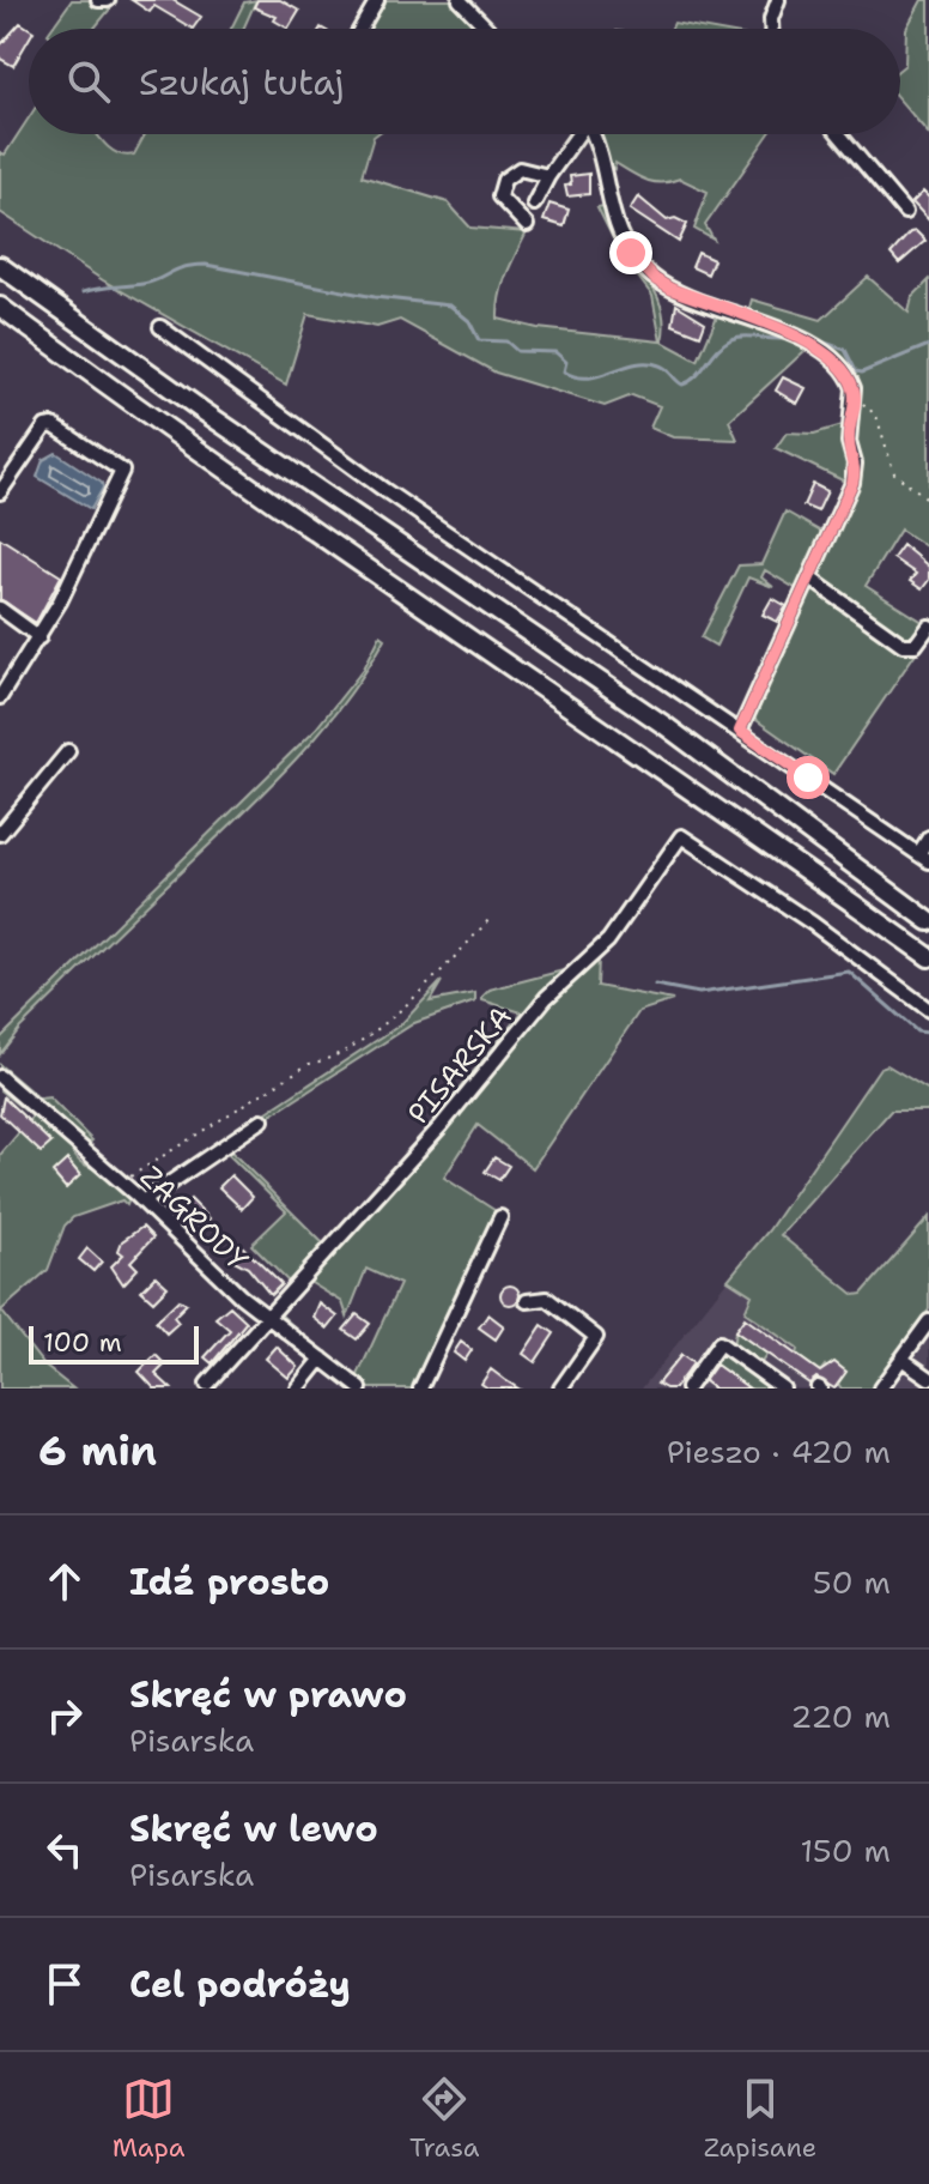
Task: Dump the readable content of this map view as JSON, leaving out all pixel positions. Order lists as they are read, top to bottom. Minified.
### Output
{"streets":{"street":["PISARSKA","ZAGRODY"]},"crossings":[["PISARSKA","ZAGRODY"]],"scale_bar":"100 m","page":{"search":"Szukaj tutaj","scale":"100 m","heading":["6 min","Pieszo · 420 m"],"list":[["Idź prosto","50 m"],["Skręć w prawo","Pisarska","220 m"],["Skręć w lewo","Pisarska","150 m"],"Cel podróży"],"nav":["Mapa","Trasa","Zapisane"]}}
